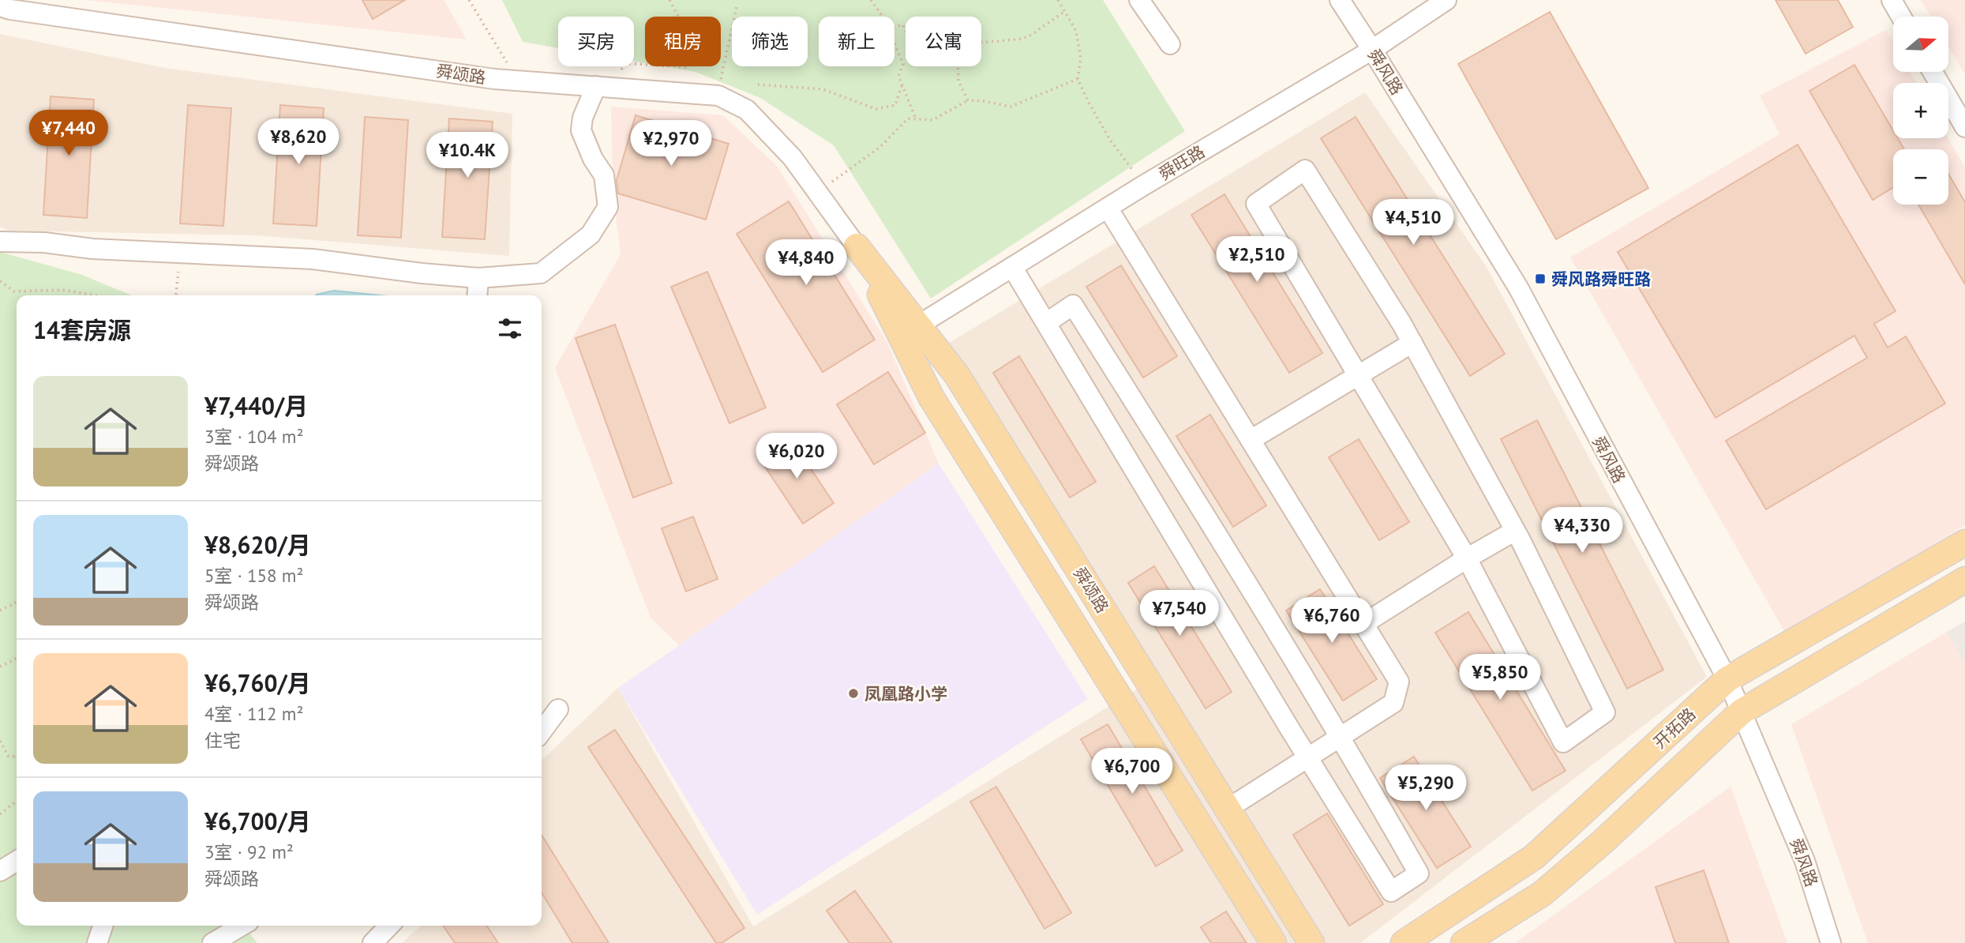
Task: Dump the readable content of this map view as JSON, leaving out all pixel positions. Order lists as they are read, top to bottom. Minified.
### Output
{"streets":{"main road":["舜颂路","开拓路"],"street":["舜风路","舜旺路"]},"crossings":[["舜风路","舜旺路"],["舜风路","开拓路"],["舜颂路","舜旺路"]],"places":{"transit":["舜风路舜旺路"],"other":["凤凰路小学"]},"north":"right","page":{"map_buttons":["+","−"],"chip":["买房","租房","筛选","新上","公寓"],"price":["¥7,440","¥8,620","¥2,970","¥10.4K","¥4,510","¥2,510","¥4,840","¥6,020","¥4,330","¥7,540","¥6,760","¥5,850","¥6,700","¥5,290"],"heading":"14套房源","list":[{"name":"¥7,440/月","note":"3室 · 104 m² · 舜颂路"},{"name":"¥8,620/月","note":"5室 · 158 m² · 舜颂路"},{"name":"¥6,760/月","note":"4室 · 112 m² · 住宅"},{"name":"¥6,700/月","note":"3室 · 92 m² · 舜颂路"}]}}
